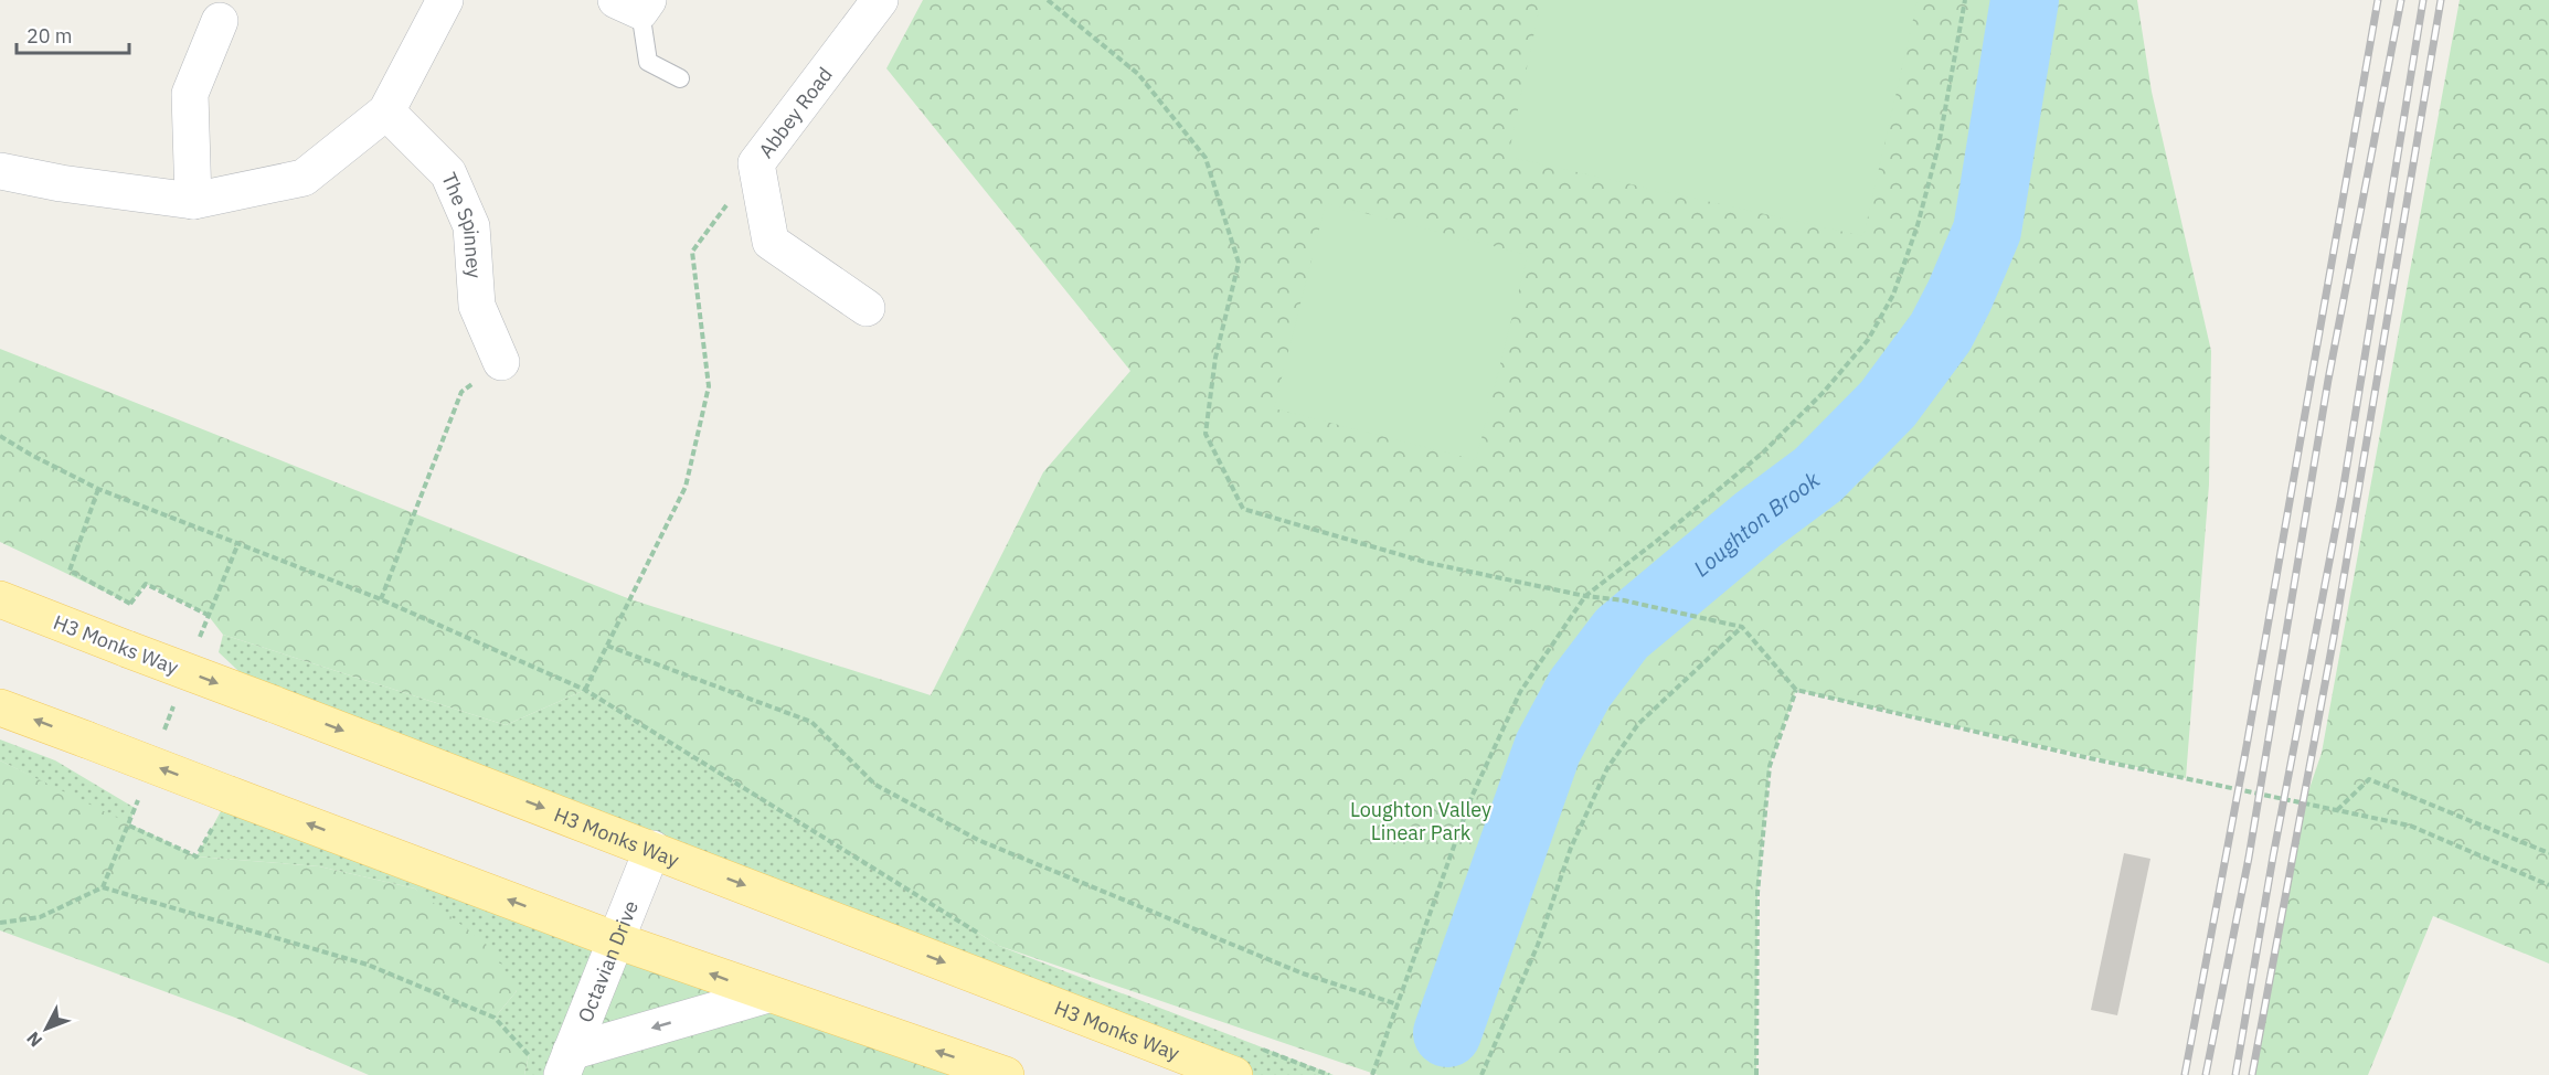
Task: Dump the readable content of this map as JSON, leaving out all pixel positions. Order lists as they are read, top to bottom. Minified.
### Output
{"streets":{"main road":["H3 Monks Way"],"street":["Abbey Road","The Spinney","Octavian Drive"]},"crossings":[["H3 Monks Way","Octavian Drive"]],"water":["Loughton Brook"],"parks":["Loughton Valley Linear Park"],"scale_bar":"20 m","north":"bottom left"}
